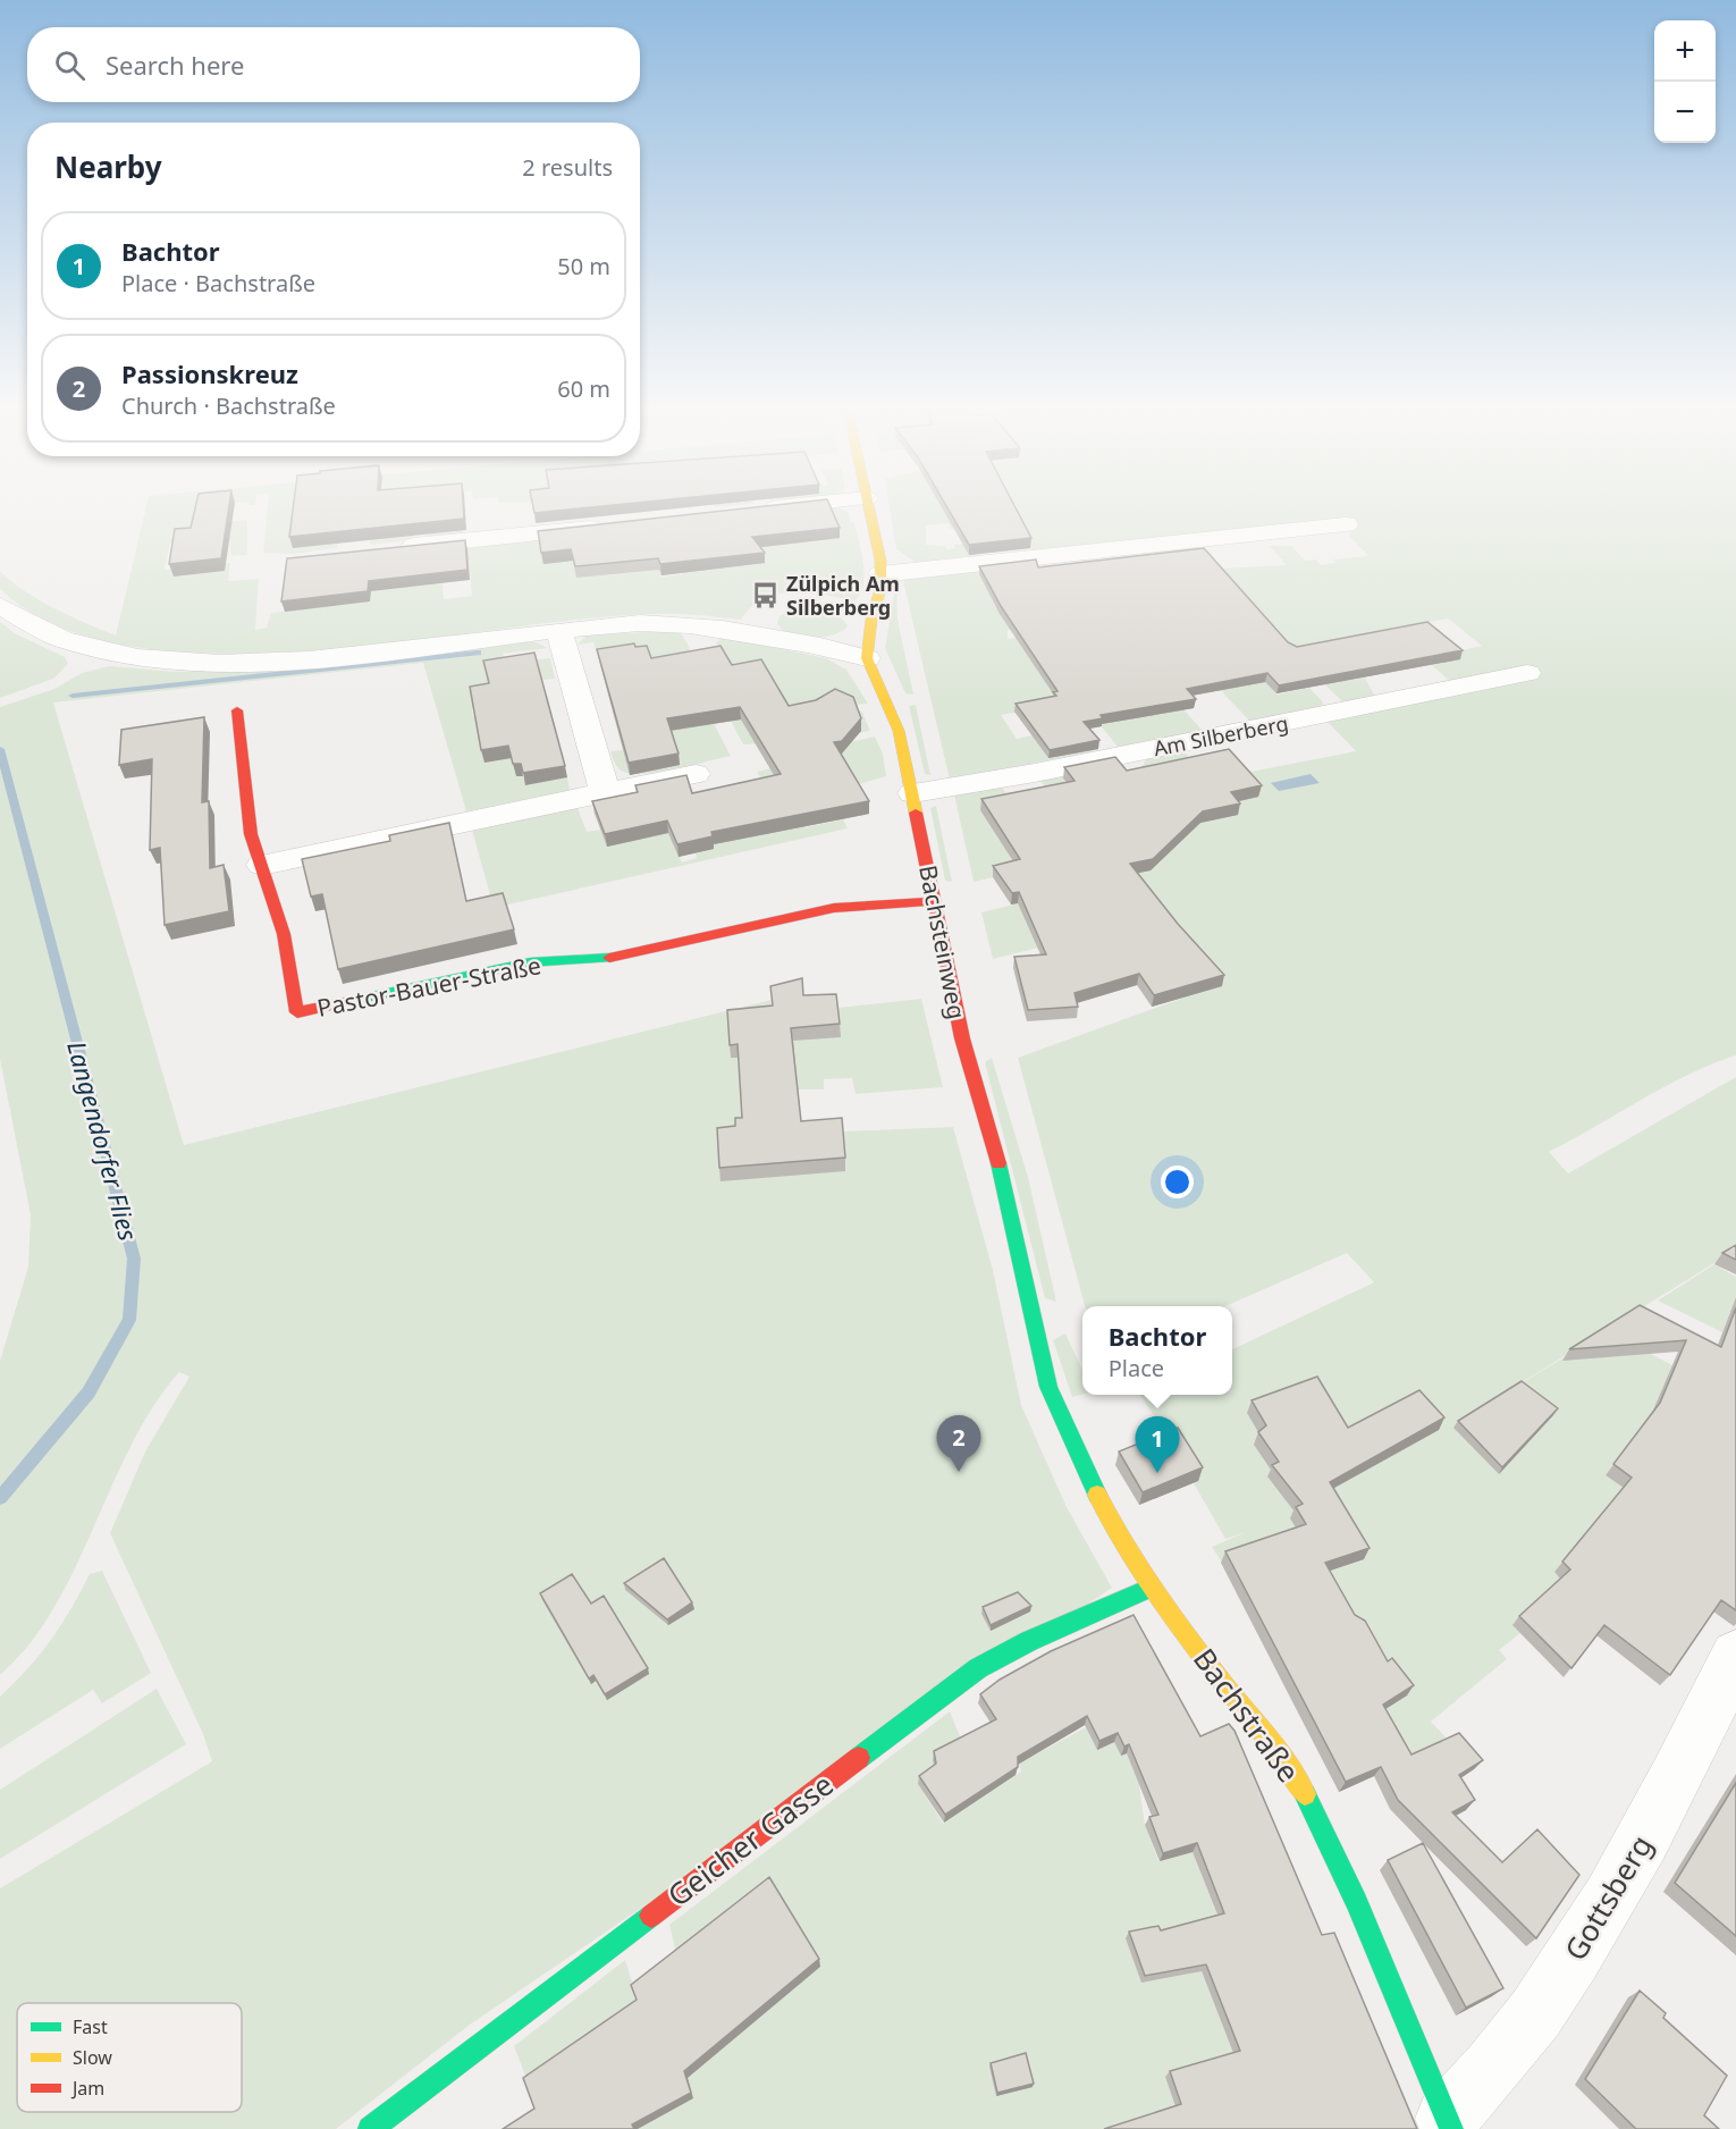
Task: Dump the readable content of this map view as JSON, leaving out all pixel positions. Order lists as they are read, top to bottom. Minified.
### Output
{"streets":{"street":["Am Silberberg","Bachsteinweg","Pastor-Bauer-Straße","Bachstraße","Geicher Gasse","Gottsberg"]},"crossings":[["Am Silberberg","Bachsteinweg"],["Bachsteinweg","Pastor-Bauer-Straße"],["Bachsteinweg","Bachstraße"],["Bachstraße","Geicher Gasse"],["Bachstraße","Gottsberg"]],"water":["Langendorfer Flies"],"places":{"bus stop":["Zülpich Am Silberberg"]},"legend":["Fast","Slow","Jam"],"page":{"map_buttons":["+","−"],"search":"Search here","heading":["Nearby","2 results"],"list":[{"mark":"1","name":"Bachtor","note":"Place · Bachstraße","value":"50 m"},{"mark":"2","name":"Passionskreuz","note":"Church · Bachstraße","value":"60 m"}],"popup":["Bachtor","Place"],"pins":["2","1"]}}
